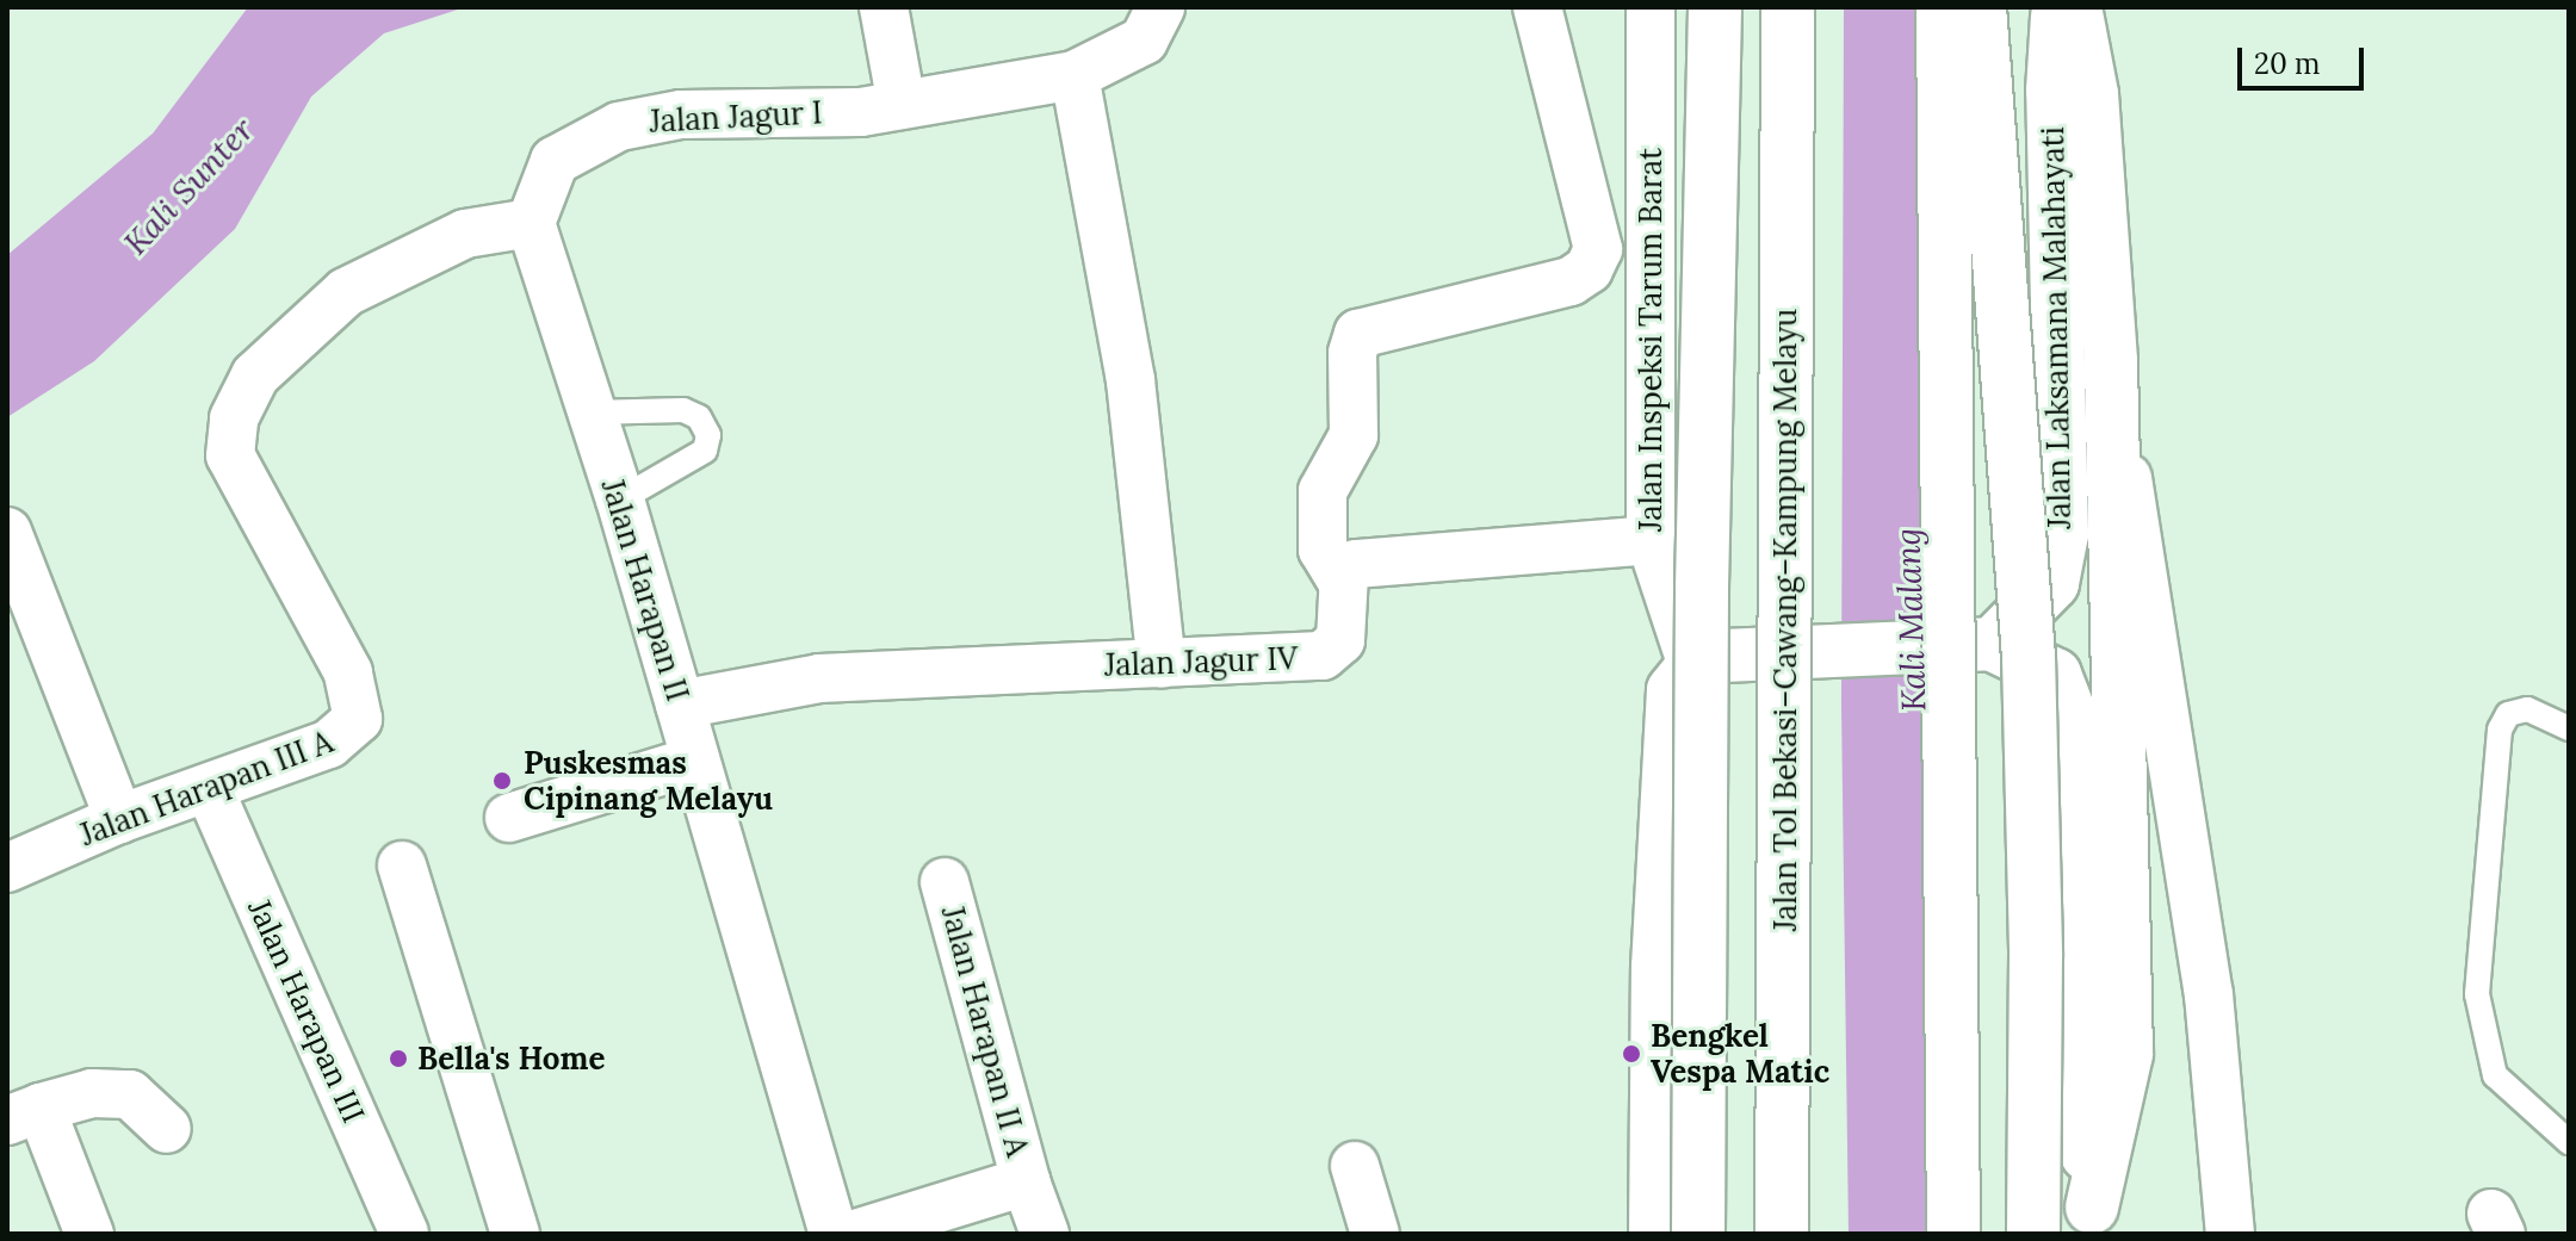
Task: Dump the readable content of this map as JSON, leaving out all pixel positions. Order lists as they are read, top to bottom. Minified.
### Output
{"streets":{"main road":["Jalan Laksamana Malahayati","Jalan Tol Bekasi–Cawang–Kampung Melayu"],"street":["Jalan Jagur I","Jalan Inspeksi Tarum Barat","Jalan Harapan II","Jalan Jagur IV","Jalan Harapan III A","Jalan Harapan III","Jalan Harapan II A"]},"crossings":[["Jalan Jagur I","Jalan Harapan II"],["Jalan Jagur I","Jalan Harapan III A"],["Jalan Harapan II","Jalan Jagur IV"],["Jalan Harapan II","Jalan Harapan III A"],["Jalan Harapan III A","Jalan Harapan III"]],"water":["Kali Sunter","Kali Malang"],"places":["Puskesmas Cipinang Melayu","Bengkel Vespa Matic","Bella's Home"],"scale_bar":"20 m"}
